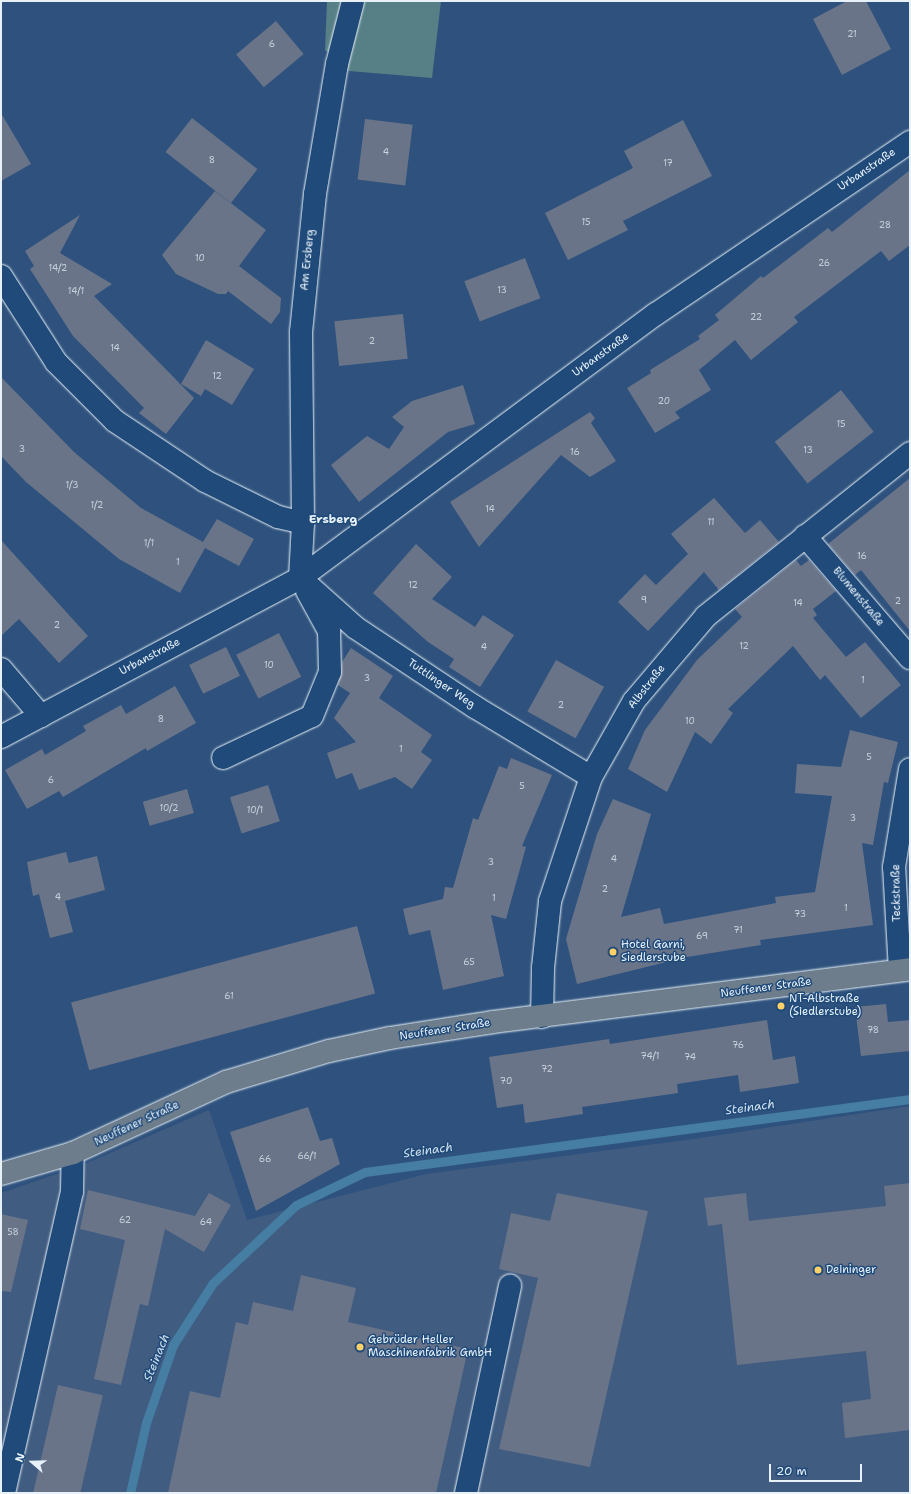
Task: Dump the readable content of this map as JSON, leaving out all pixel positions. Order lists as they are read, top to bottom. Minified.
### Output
{"streets":{"main road":["Neuffener Straße"],"street":["Urbanstraße","Am Ersberg","Blumenstraße","Tuttlinger Weg","Albstraße","Teckstraße"]},"crossings":[["Urbanstraße","Am Ersberg"],["Urbanstraße","Tuttlinger Weg"],["Am Ersberg","Tuttlinger Weg"],["Blumenstraße","Albstraße"],["Tuttlinger Weg","Albstraße"],["Albstraße","Neuffener Straße"],["Teckstraße","Neuffener Straße"]],"districts":["Ersberg"],"water":["Steinach"],"places":["Hotel Garni, Siedlerstube","NT-Albstraße (Siedlerstube)","Deininger","Gebrüder Heller Maschinenfabrik GmbH"],"house_numbers":["21","6","4","8","17","15","28","10","26","14/2","13","14/1","22","2","14","12","20","15","3","13","16","1/3","1/2","14","11","1/1","16","1","12","9","2","14","2","12","4","10","3","1","2","8","10","1","5","6","5","10/2","10/1","3","4","3","2","4","1","1","73","71","69","65","61","78","76","74/1","74","72","70","66/1","66","62","64","58"],"scale_bar":"20 m","north":"left"}
